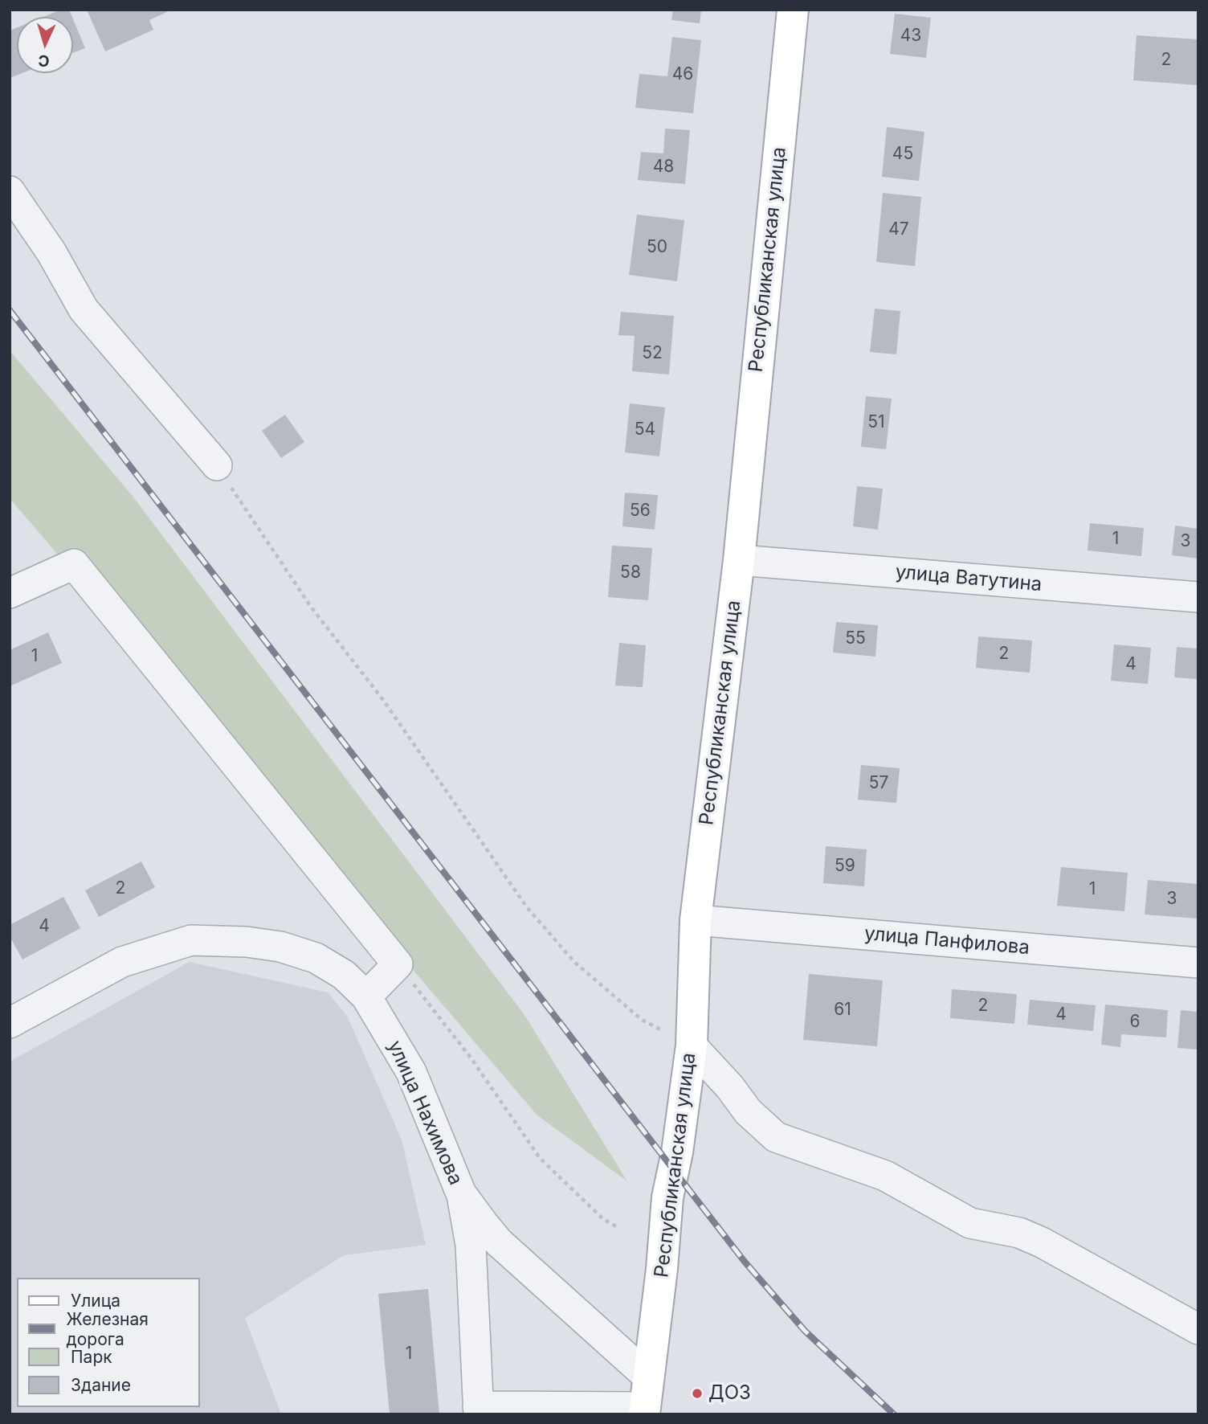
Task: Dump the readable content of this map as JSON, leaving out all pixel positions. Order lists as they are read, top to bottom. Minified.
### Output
{"streets":{"main road":["Республиканская улица"],"street":["улица Ватутина","улица Панфилова","улица Нахимова"]},"crossings":[["Республиканская улица","улица Ватутина"],["Республиканская улица","улица Панфилова"],["Республиканская улица","улица Нахимова"]],"places":["ДОЗ"],"house_numbers":["43","2","46","45","48","47","50","52","51","54","56","1","3","58","55","2","1","4","57","59","2","1","3","4","2","61","4","6","1"],"legend":["Улица","Железная дорога","Парк","Здание"],"north":"bottom"}
